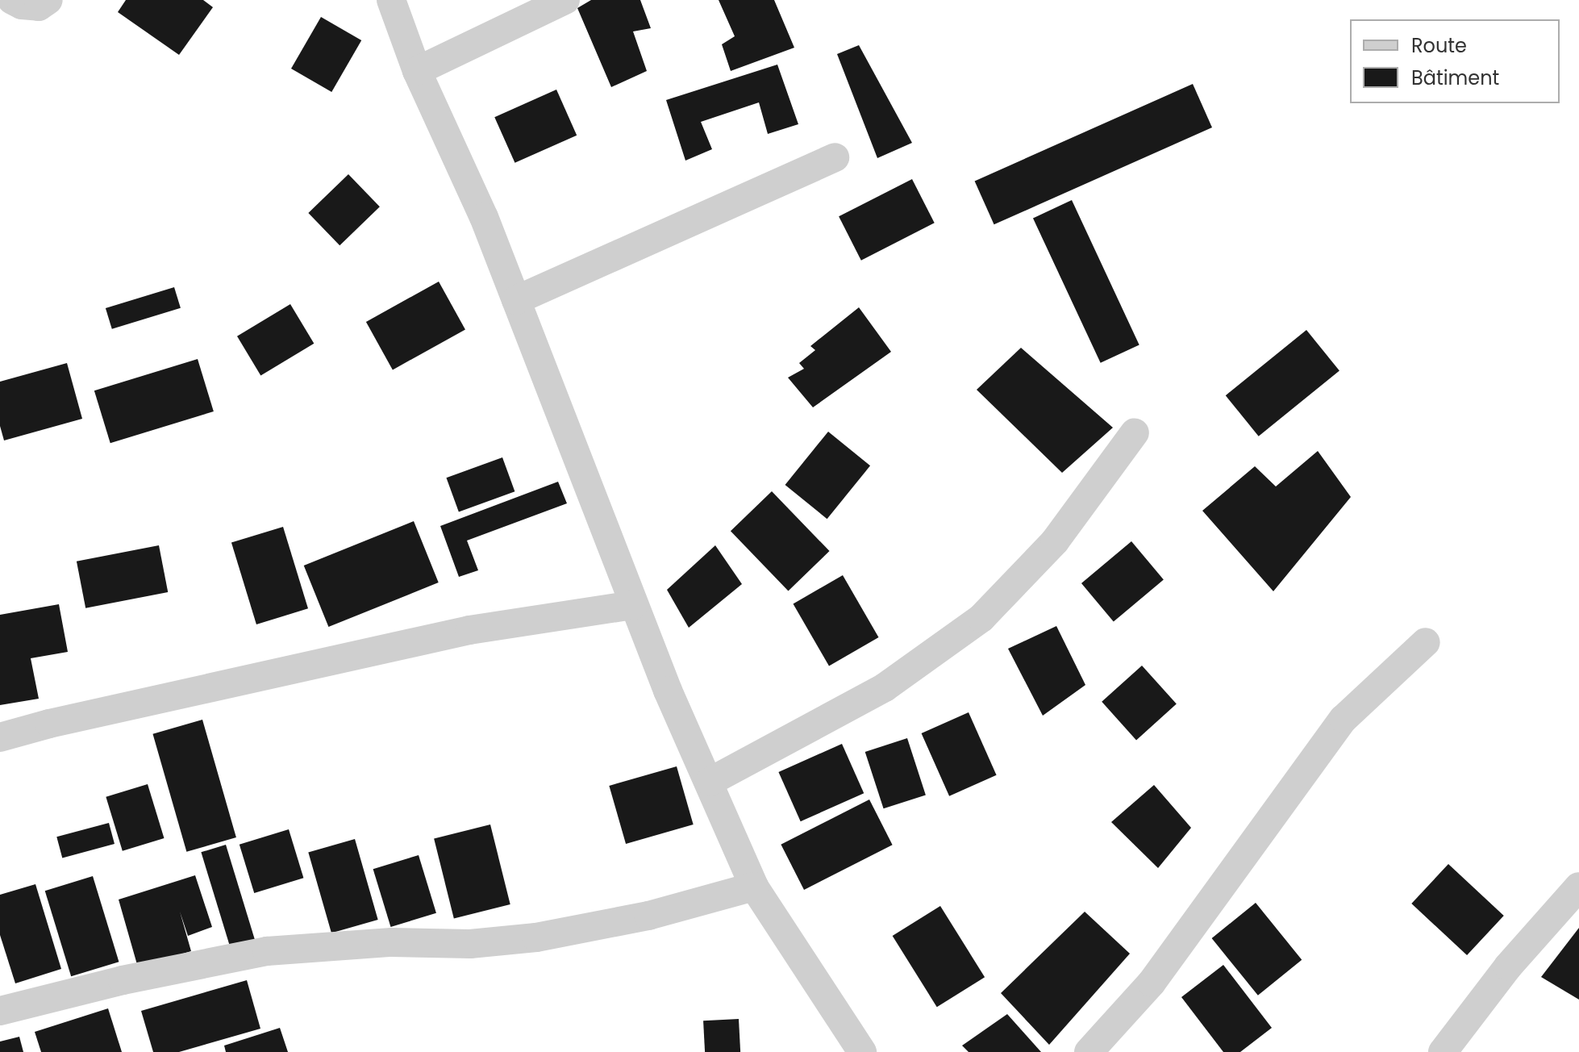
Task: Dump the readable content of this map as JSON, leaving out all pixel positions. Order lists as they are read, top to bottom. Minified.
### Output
{"legend":["Route","Bâtiment"]}
